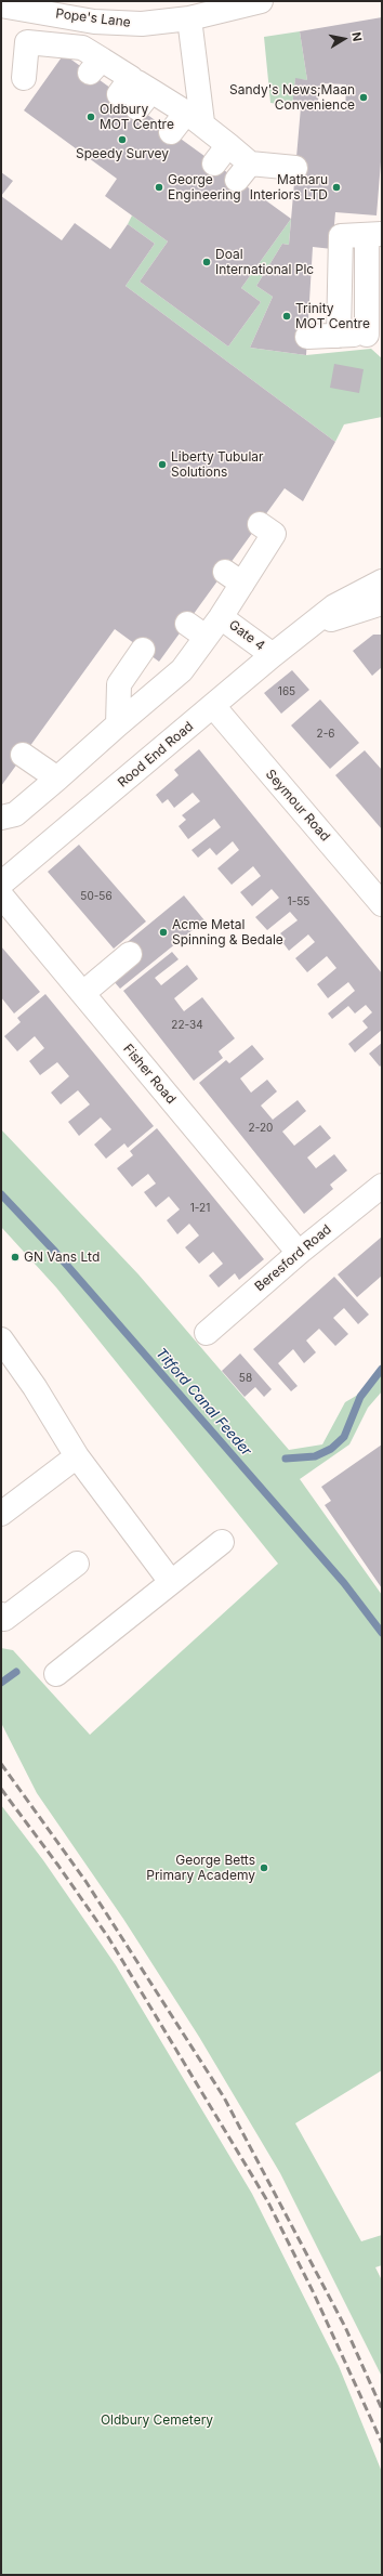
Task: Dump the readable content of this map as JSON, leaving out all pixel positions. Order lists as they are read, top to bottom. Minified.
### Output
{"streets":{"street":["Pope's Lane","Gate 4","Rood End Road","Seymour Road","Fisher Road","Beresford Road"]},"crossings":[["Gate 4","Rood End Road"],["Rood End Road","Seymour Road"],["Fisher Road","Beresford Road"]],"water":["Titford Canal Feeder"],"parks":["Oldbury Cemetery"],"places":["Sandy's News;Maan Convenience","Oldbury MOT Centre","Speedy Survey","George Engineering","Matharu Interiors LTD","Doal International Plc","Trinity MOT Centre","Liberty Tubular Solutions","Acme Metal Spinning & Bedale","GN Vans Ltd","George Betts Primary Academy"],"house_numbers":["165","2-6","50-56","1-55","22-34","2-20","1-21","58"],"north":"right"}
